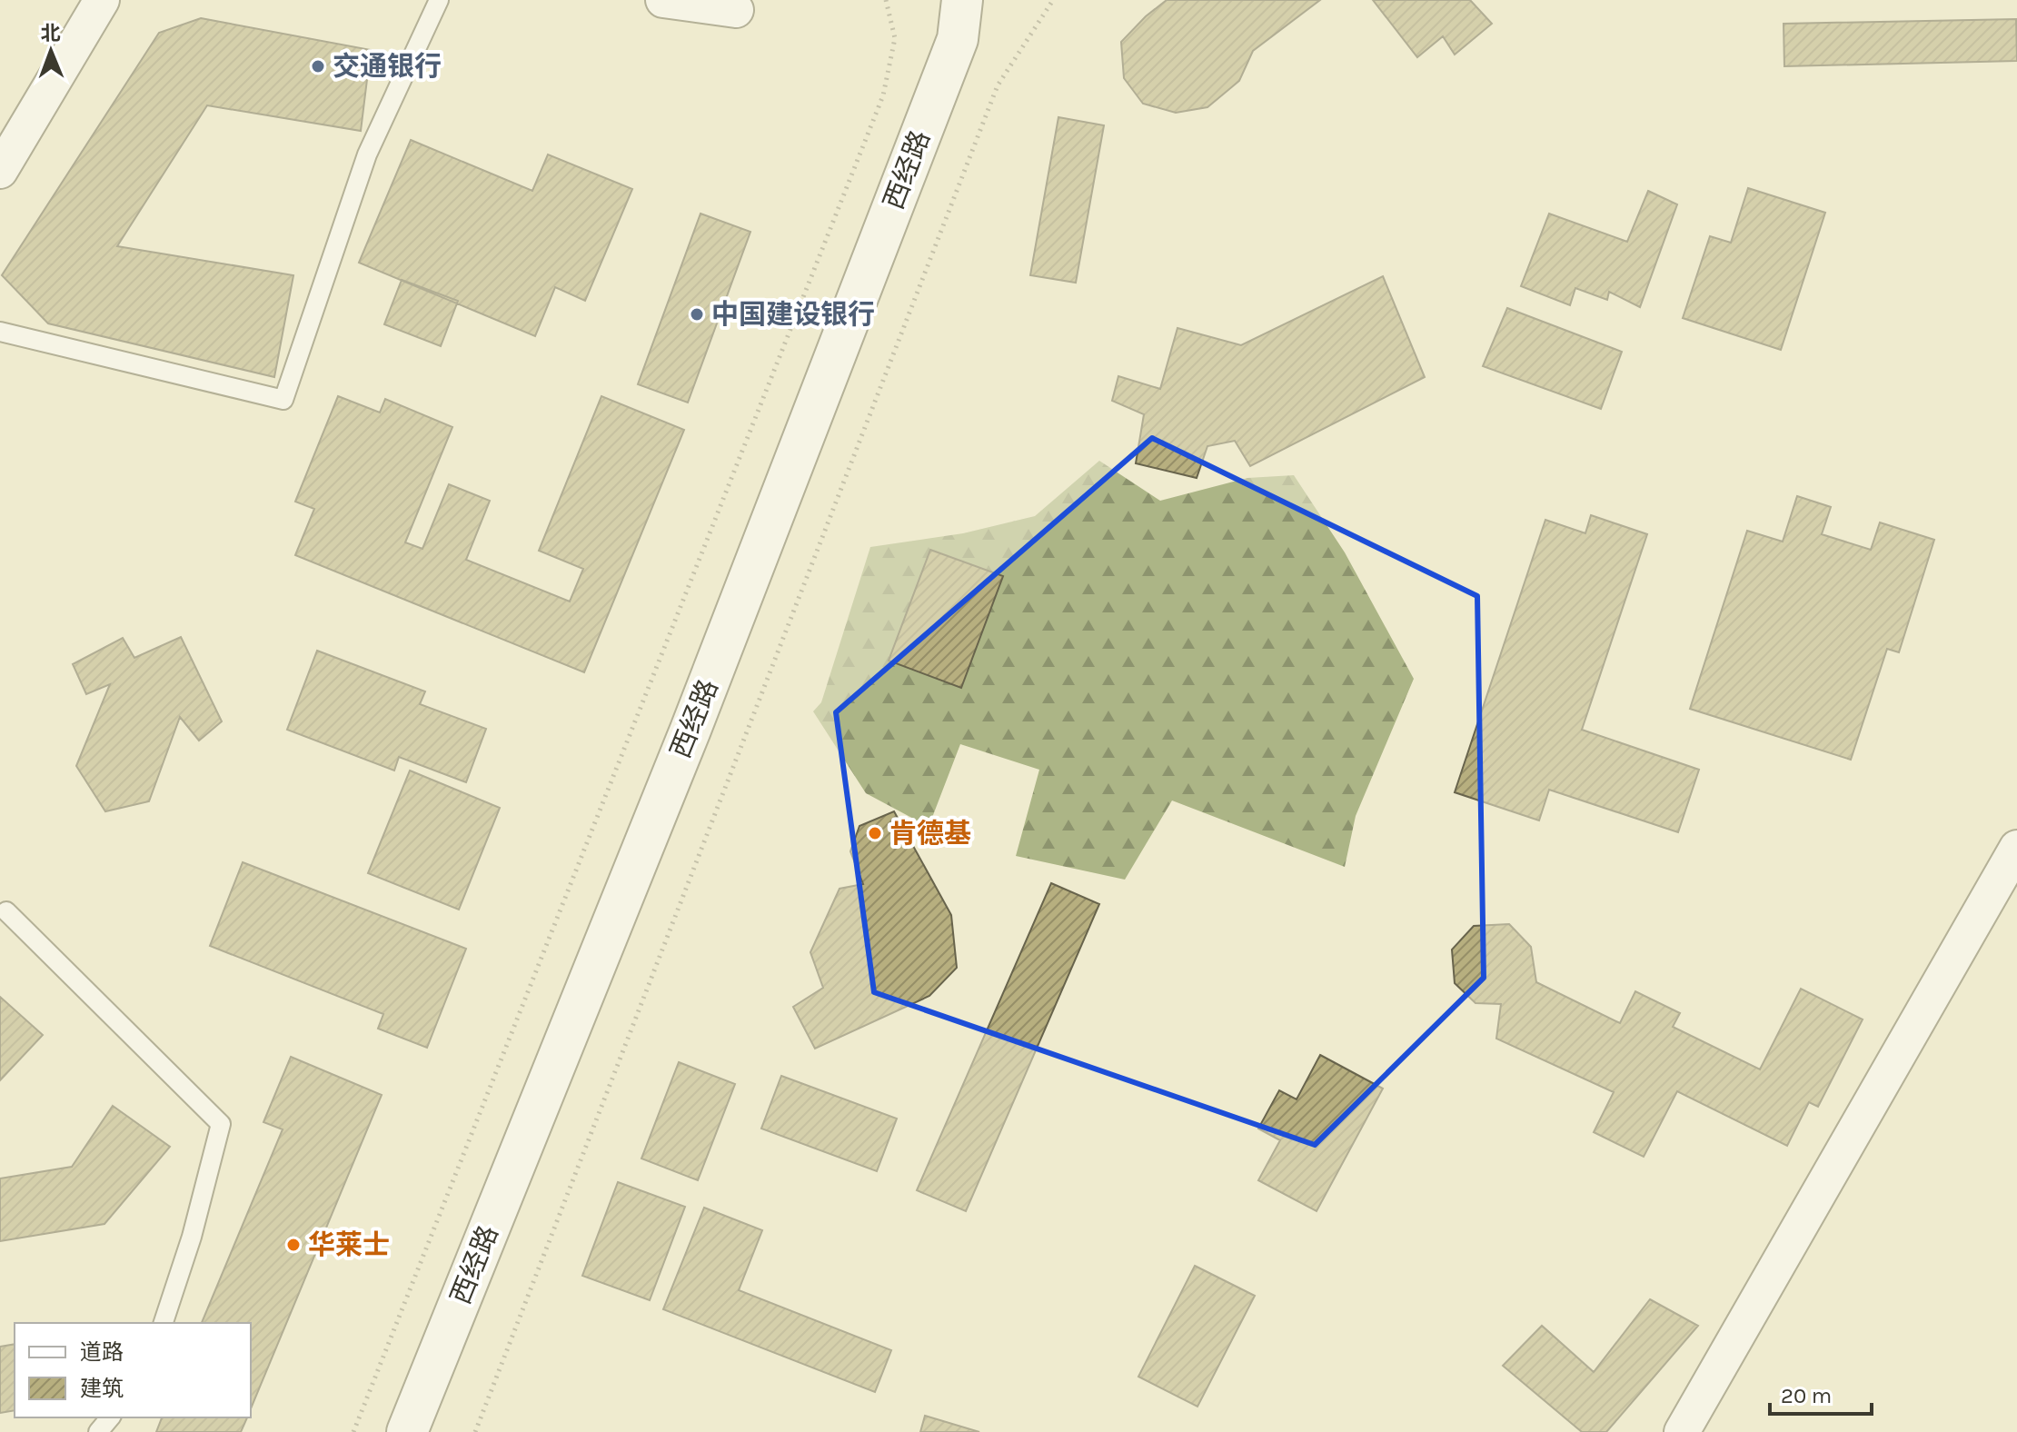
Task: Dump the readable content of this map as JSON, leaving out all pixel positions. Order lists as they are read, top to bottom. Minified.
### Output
{"streets":{"main road":["西经路"]},"places":["交通银行","中国建设银行","肯德基","华莱士"],"legend":["道路","建筑"],"scale_bar":"20 m","north":"top"}
